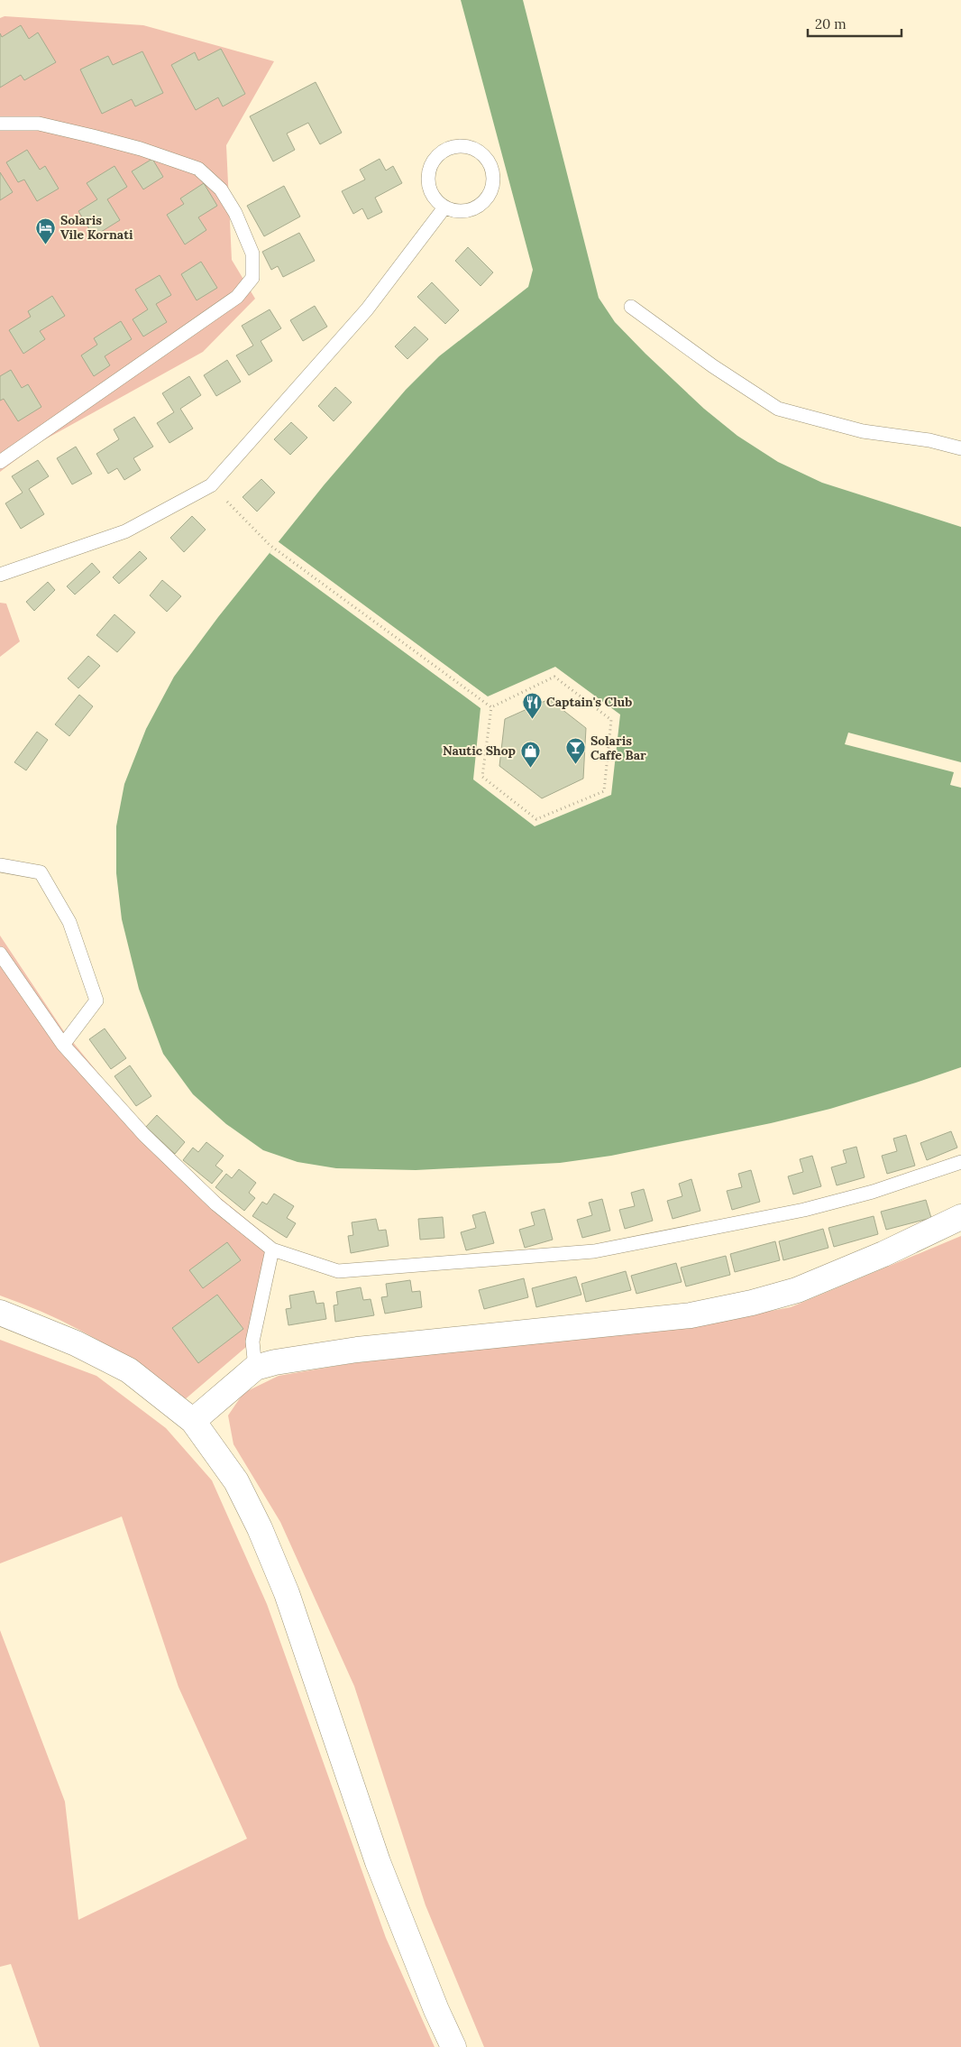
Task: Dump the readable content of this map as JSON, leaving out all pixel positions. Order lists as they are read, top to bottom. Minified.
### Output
{"places":{"hotel":["Solaris Vile Kornati"],"restaurant":["Captain's Club"],"bar":["Solaris Caffe Bar"],"shop":["Nautic Shop"]},"scale_bar":"20 m"}
